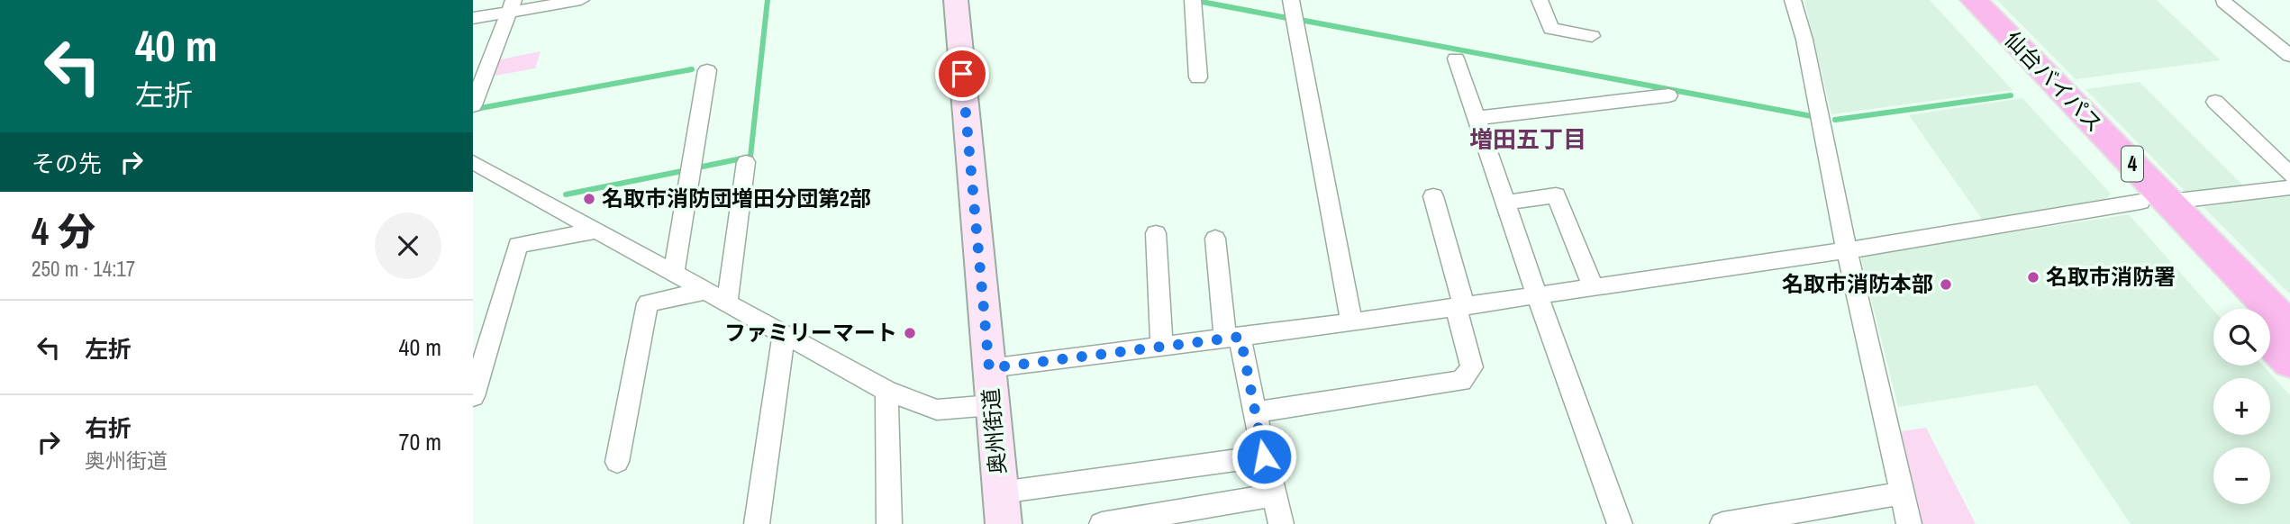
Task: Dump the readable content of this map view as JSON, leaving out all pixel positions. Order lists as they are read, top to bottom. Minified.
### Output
{"streets":{"highway":["仙台バイパス","4"],"main road":["奥州街道"]},"districts":["増田五丁目"],"places":["名取市消防団増田分団第2部","名取市消防署","名取市消防本部","ファミリーマート"],"page":{"turn":["40 m","左折"],"then":"その先","heading":["4 分","250 m · 14:17"],"list":[{"name":"左折","value":"40 m"},{"name":"右折","note":"奥州街道","value":"70 m"}],"map_buttons":["+","−"]}}
